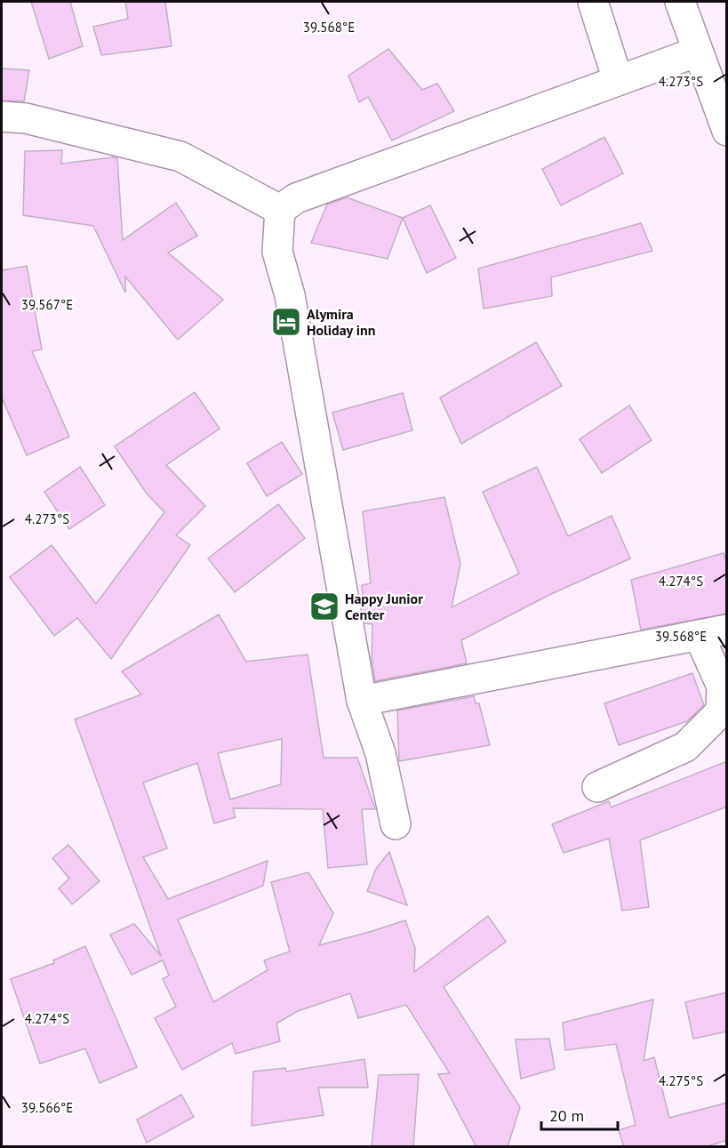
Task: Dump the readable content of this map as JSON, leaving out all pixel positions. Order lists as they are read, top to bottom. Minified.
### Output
{"places":{"hotel":["Alymira Holiday inn"],"school or university":["Happy Junior Center"]},"scale_bar":"20 m","coordinates":["39.568°E","4.273°S","39.567°E","4.274°S","4.275°S","39.566°E"]}
